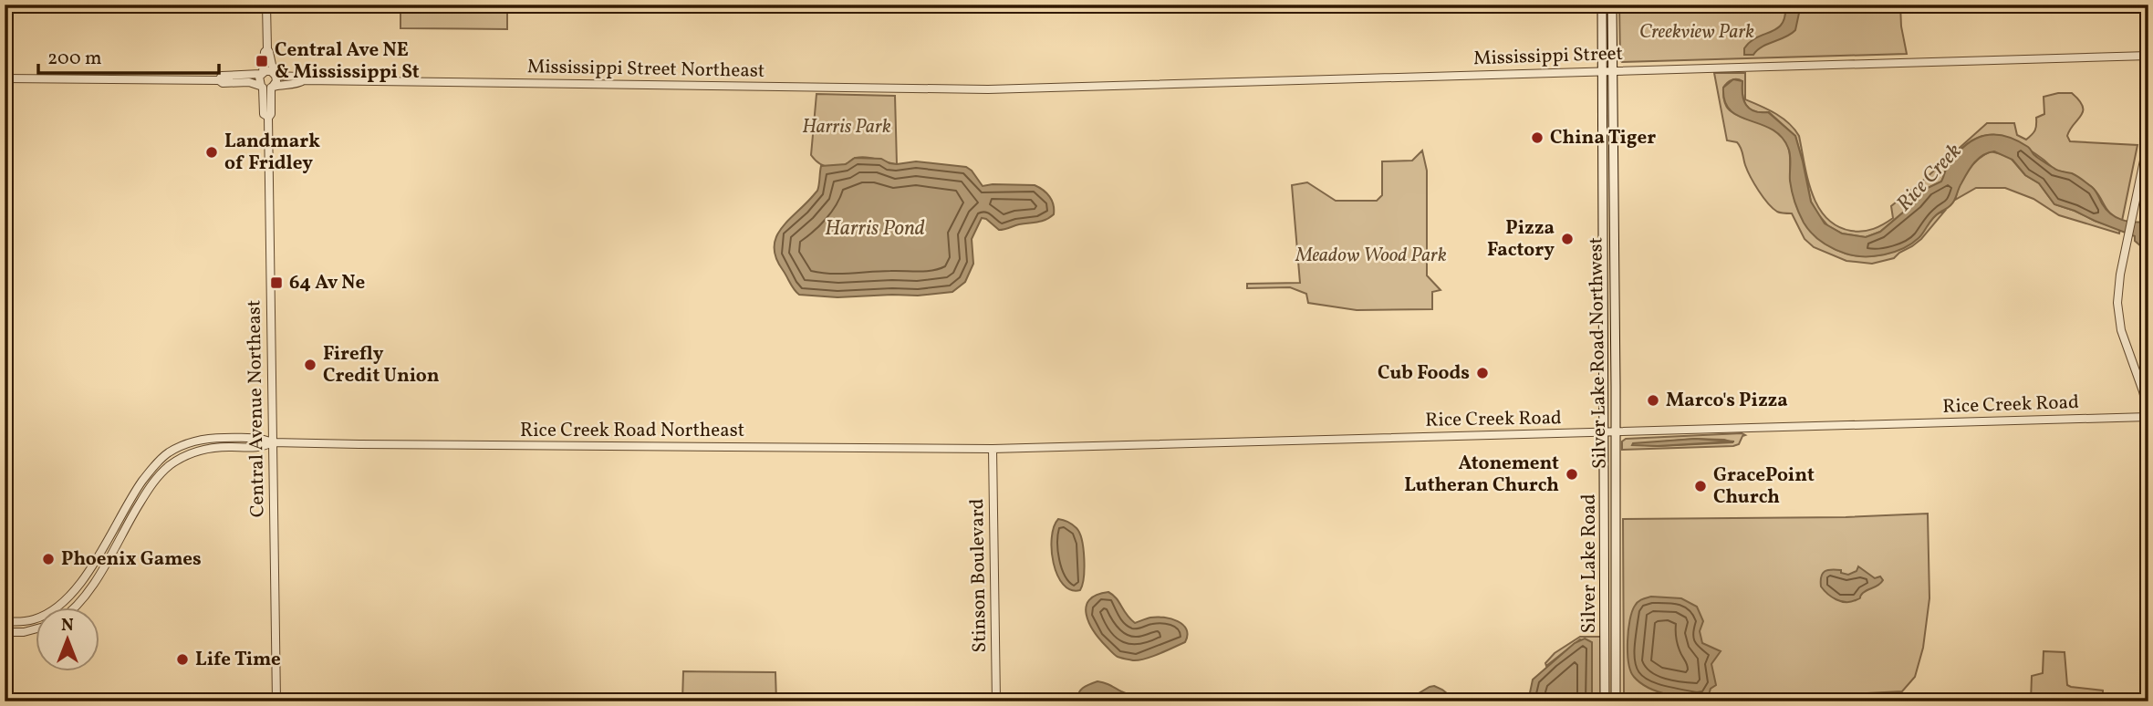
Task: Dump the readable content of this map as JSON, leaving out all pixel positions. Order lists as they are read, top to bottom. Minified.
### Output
{"streets":{"main road":["Silver Lake Road Northwest","Silver Lake Road"],"street":["Mississippi Street","Mississippi Street Northeast","Rice Creek Road","Central Avenue Northeast","Rice Creek Road Northeast","Stinson Boulevard"]},"crossings":[["Mississippi Street","Mississippi Street Northeast"],["Mississippi Street","Silver Lake Road Northwest"],["Mississippi Street","Silver Lake Road"],["Mississippi Street Northeast","Central Avenue Northeast"],["Silver Lake Road Northwest","Rice Creek Road"],["Rice Creek Road","Rice Creek Road Northeast"],["Rice Creek Road","Silver Lake Road"],["Rice Creek Road","Stinson Boulevard"],["Central Avenue Northeast","Rice Creek Road Northeast"],["Rice Creek Road Northeast","Stinson Boulevard"]],"water":["Rice Creek","Harris Pond"],"parks":["Creekview Park","Harris Park","Meadow Wood Park"],"places":{"transit":["Central Ave NE & Mississippi St","64 Av Ne"],"other":["China Tiger","Landmark of Fridley","Pizza Factory","Firefly Credit Union","Cub Foods","Marco's Pizza","Atonement Lutheran Church","GracePoint Church","Phoenix Games","Life Time"]},"scale_bar":"200 m","north":"top"}
